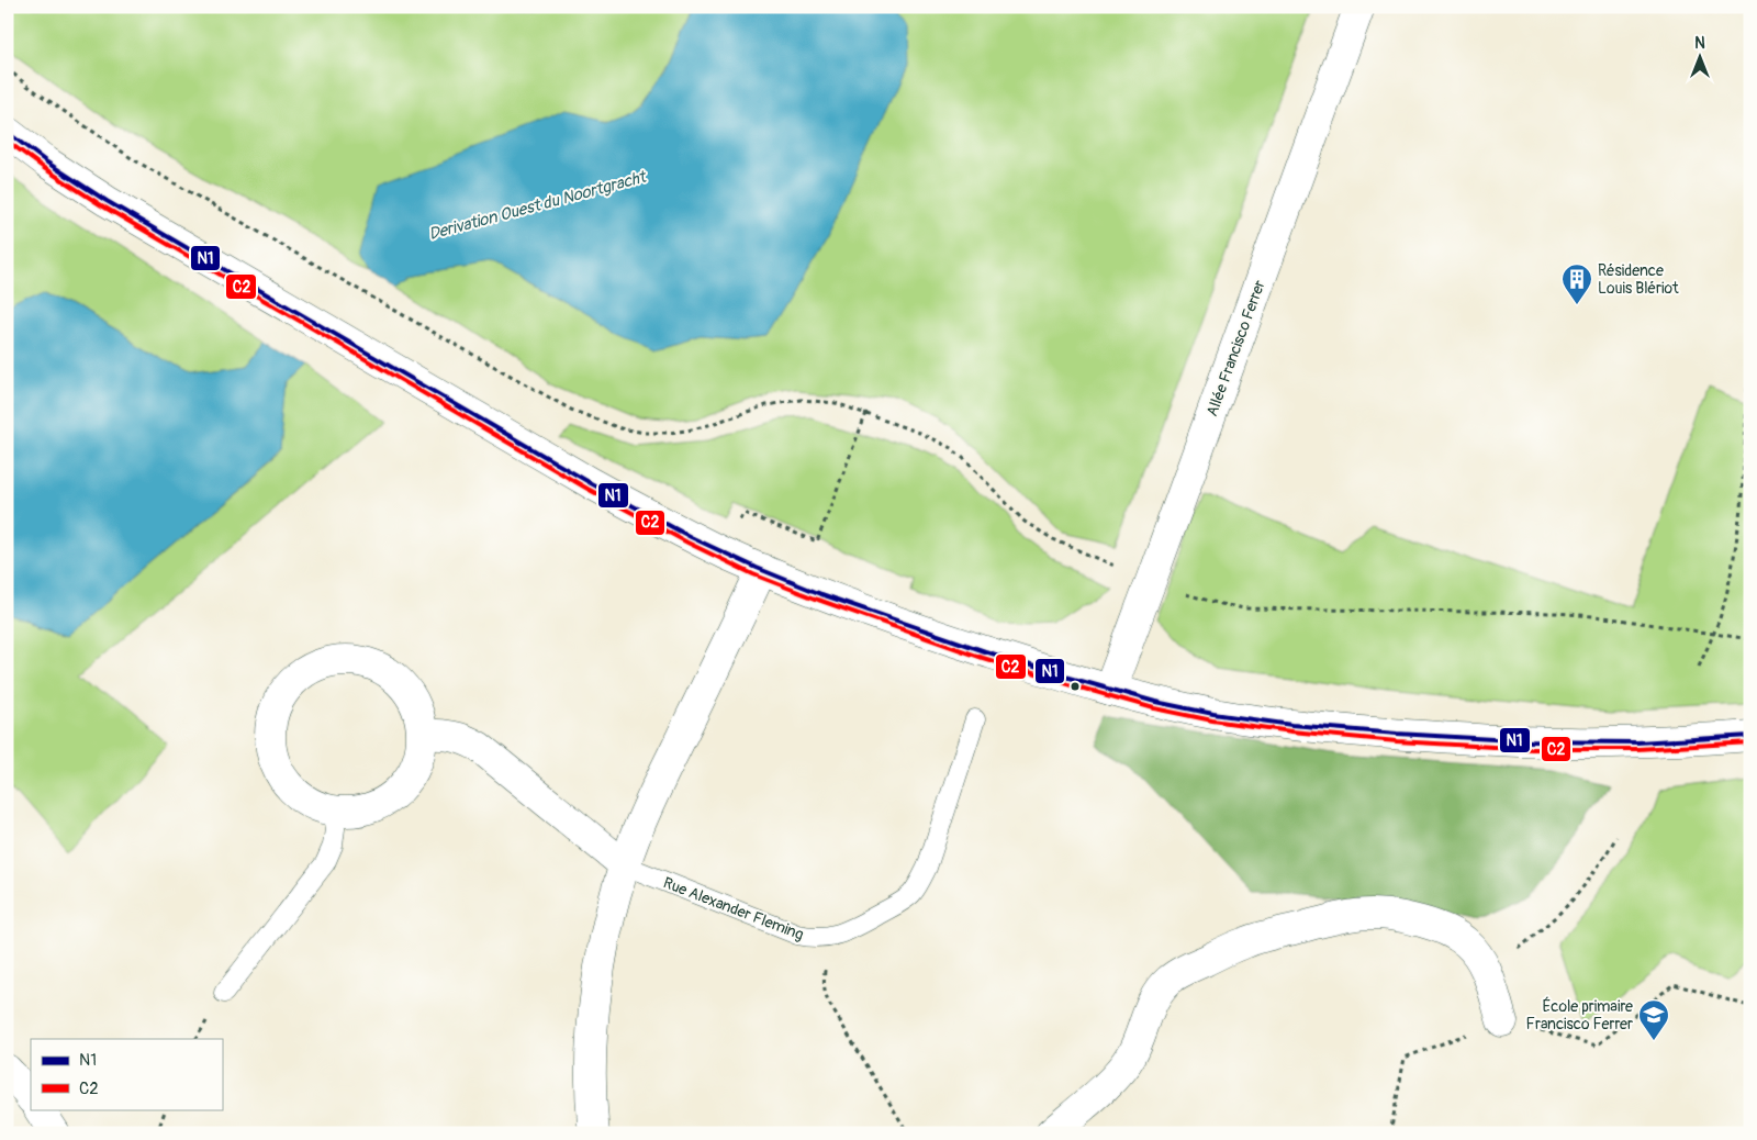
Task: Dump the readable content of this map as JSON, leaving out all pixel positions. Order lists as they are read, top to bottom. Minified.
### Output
{"streets":{"street":["Allée Francisco Ferrer"],"lane":["Rue Alexander Fleming"]},"water":["Derivation Ouest du Noortgracht"],"places":{"building":["Résidence Louis Blériot"],"school or university":["École primaire Francisco Ferrer"]},"lines":["transit line N1","transit line C2"],"legend":["N1","C2"],"north":"top"}
